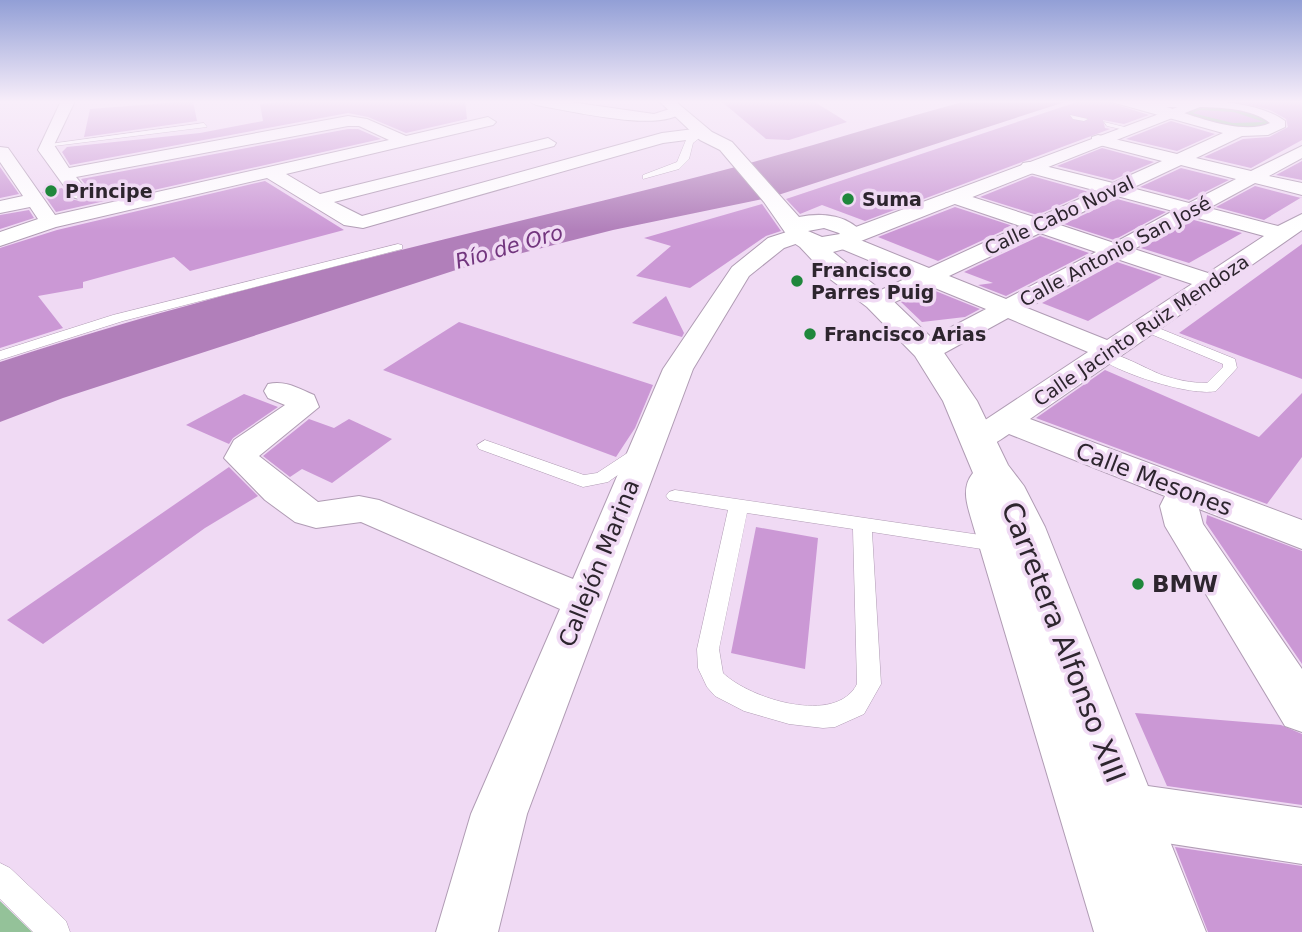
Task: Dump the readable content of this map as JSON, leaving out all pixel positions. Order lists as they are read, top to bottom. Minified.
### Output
{"streets":{"main road":["Carretera Alfonso XIII"],"street":["Calle Cabo Noval","Calle Antonio San José","Calle Jacinto Ruiz Mendoza","Calle Mesones","Callejón Marina"]},"crossings":[["Calle Cabo Noval","Carretera Alfonso XIII"],["Calle Antonio San José","Carretera Alfonso XIII"],["Calle Jacinto Ruiz Mendoza","Calle Mesones"],["Calle Jacinto Ruiz Mendoza","Carretera Alfonso XIII"],["Calle Mesones","Carretera Alfonso XIII"],["Callejón Marina","Carretera Alfonso XIII"]],"water":["Río de Oro"],"places":["Principe","Suma","Francisco Parres Puig","Francisco Arias","BMW"]}
